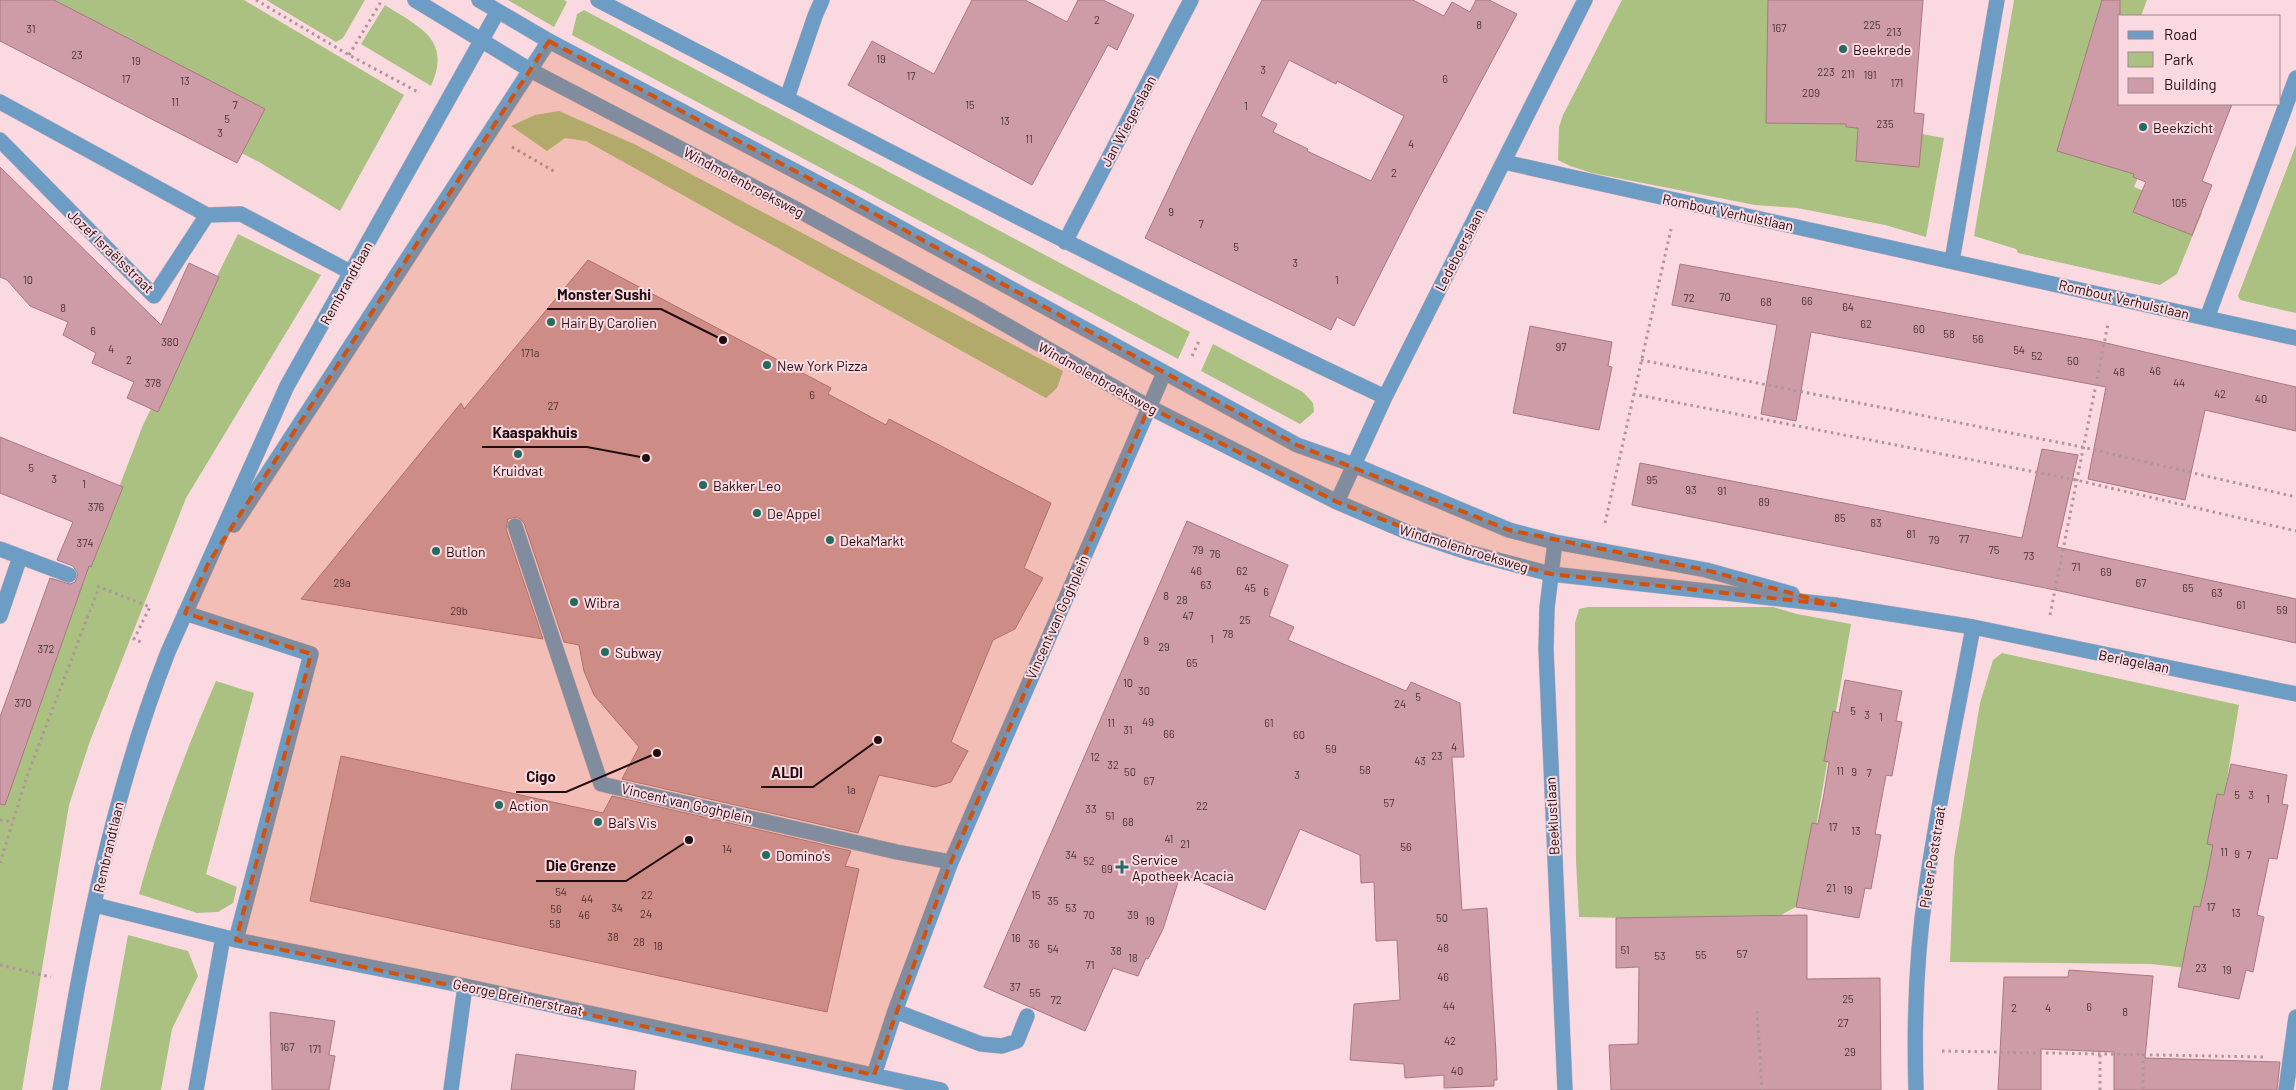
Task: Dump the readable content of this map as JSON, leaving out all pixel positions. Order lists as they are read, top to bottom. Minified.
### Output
{"streets":{"street":["Jan Wiegerslaan","Windmolenbroeksweg","Rombout Verhulstlaan","Ledeboerslaan","Jozef Israëlsstraat","Rembrandtlaan","Vincent van Goghplein","Berlagelaan","Beeklustlaan","Pieter Poststraat","George Breitnerstraat"]},"crossings":[["Windmolenbroeksweg","Ledeboerslaan"],["Windmolenbroeksweg","Rembrandtlaan"],["Windmolenbroeksweg","Vincent van Goghplein"],["Windmolenbroeksweg","Berlagelaan"],["Windmolenbroeksweg","Beeklustlaan"],["Windmolenbroeksweg","Pieter Poststraat"],["Rombout Verhulstlaan","Ledeboerslaan"],["Rembrandtlaan","George Breitnerstraat"],["Vincent van Goghplein","George Breitnerstraat"],["Berlagelaan","Pieter Poststraat"]],"places":{"other":["Beekrede","Beekzicht","Hair By Carolien","Monster Sushi","New York Pizza","Kruidvat","Kaaspakhuis","Bakker Leo","De Appel","DekaMarkt","Butlon","Wibra","Subway","ALDI","Cigo","Action","Bal's Vis","Die Grenze","Domino's"],"health":["Service Apotheek Acacia"]},"house_numbers":["2","8","225","167","31","213","23","19","19","3","223","211","191","17","17","6","13","171","209","11","7","15","1","5","13","235","3","11","4","2","105","9","7","5","3","10","1","70","72","66","68","64","8","62","60","6","58","56","380","97","4","54","171a","52","2","50","46","48","378","44","42","6","40","27","5","3","95","1","93","91","89","376","85","83","81","77","79","374","79","75","76","73","71","46","62","69","29a","67","63","45","65","6","63","8","28","61","59","29b","47","25","78","1","9","29","372","65","10","30","5","370","24","5","3","1","49","11","61","31","66","60","4","59","23","12","43","32","58","11","50","9","7","3","67","1a","5","3","1","57","22","33","51","68","17","13","41","21","56","14","11","9","34","7","52","69","21","19","54","22","15","44","35","17","34","53","56","13","24","46","70","39","50","19","58","38","16","28","36","18","48","54","51","38","57","55","53","18","71","23","19","46","37","55","25","72","44","6","2","4","8","27","42","167","171","29","40"],"legend":["Road","Park","Building"]}
